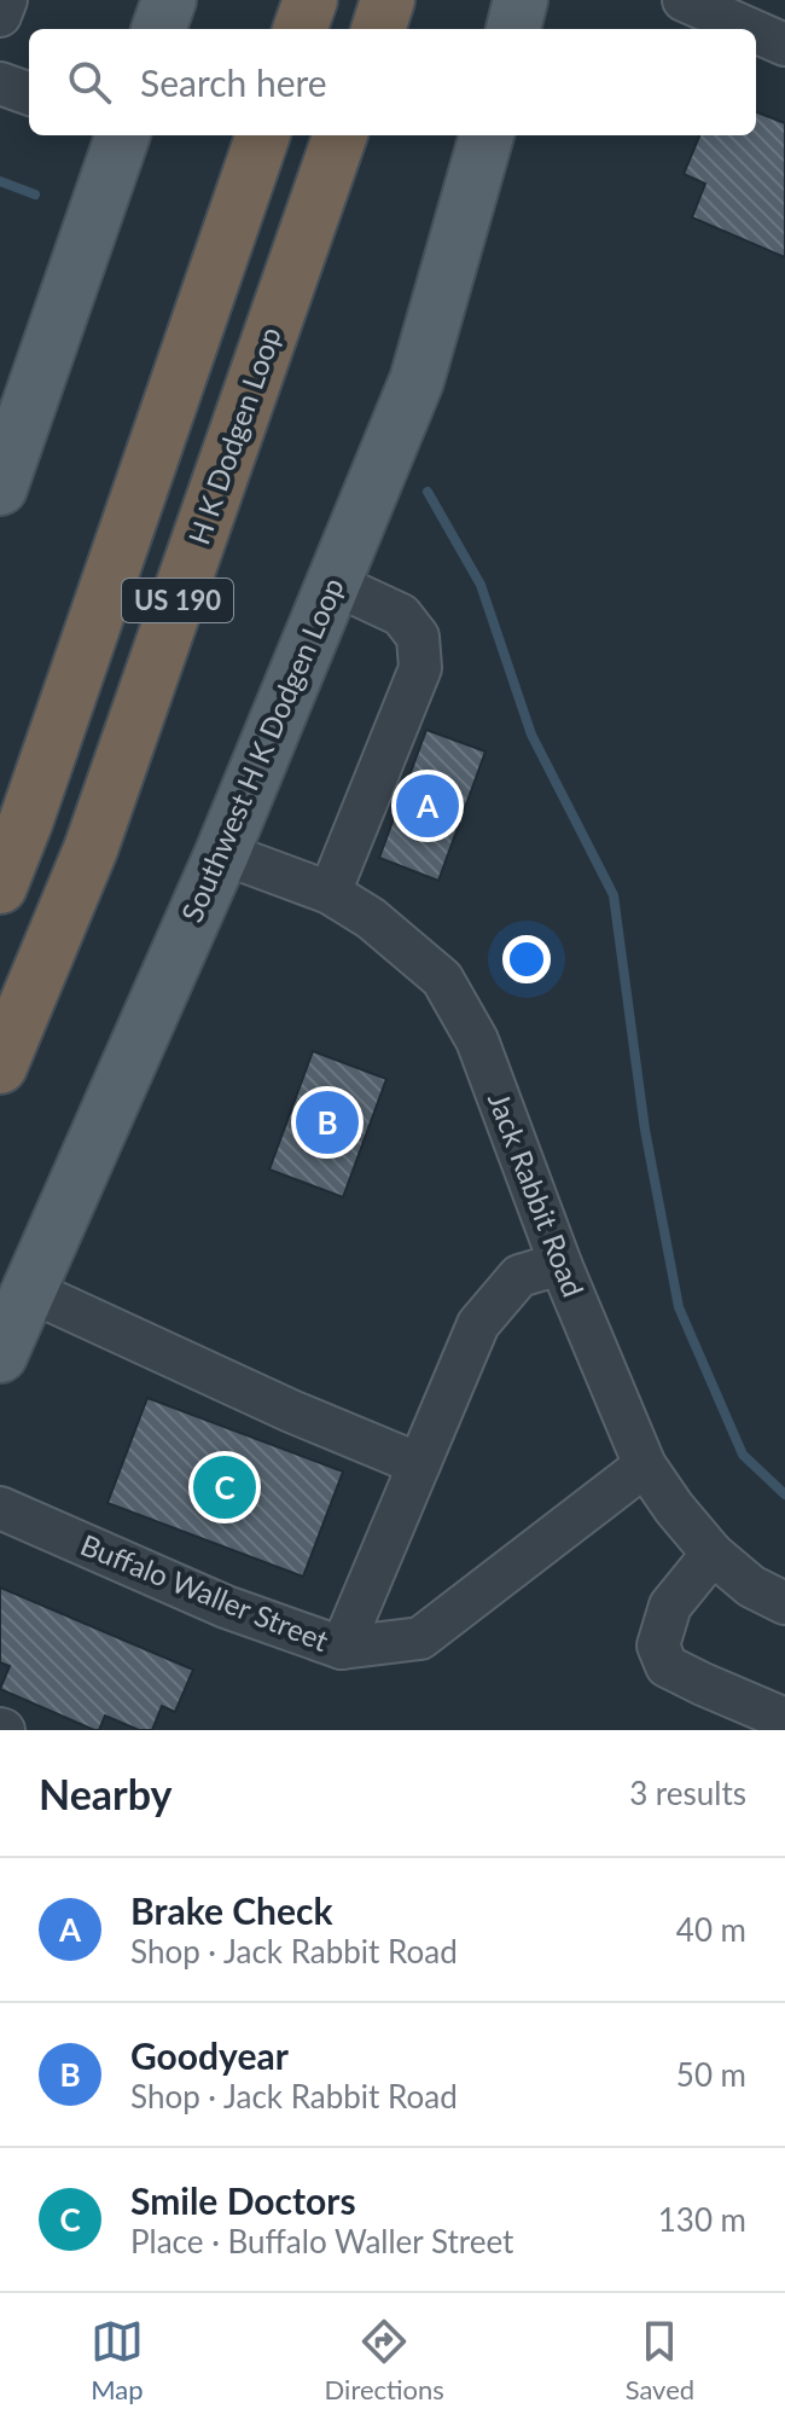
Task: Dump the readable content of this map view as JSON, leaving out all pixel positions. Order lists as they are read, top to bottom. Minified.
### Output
{"streets":{"highway":["H K Dodgen Loop","US 190"],"main road":["Southwest H K Dodgen Loop"],"street":["Jack Rabbit Road","Buffalo Waller Street"]},"crossings":[["Southwest H K Dodgen Loop","Jack Rabbit Road"],["Jack Rabbit Road","Buffalo Waller Street"]],"page":{"search":"Search here","pins":["A","B","C"],"heading":["Nearby","3 results"],"list":[{"mark":"A","name":"Brake Check","note":"Shop · Jack Rabbit Road","value":"40 m"},{"mark":"B","name":"Goodyear","note":"Shop · Jack Rabbit Road","value":"50 m"},{"mark":"C","name":"Smile Doctors","note":"Place · Buffalo Waller Street","value":"130 m"}],"nav":["Map","Directions","Saved"]}}
